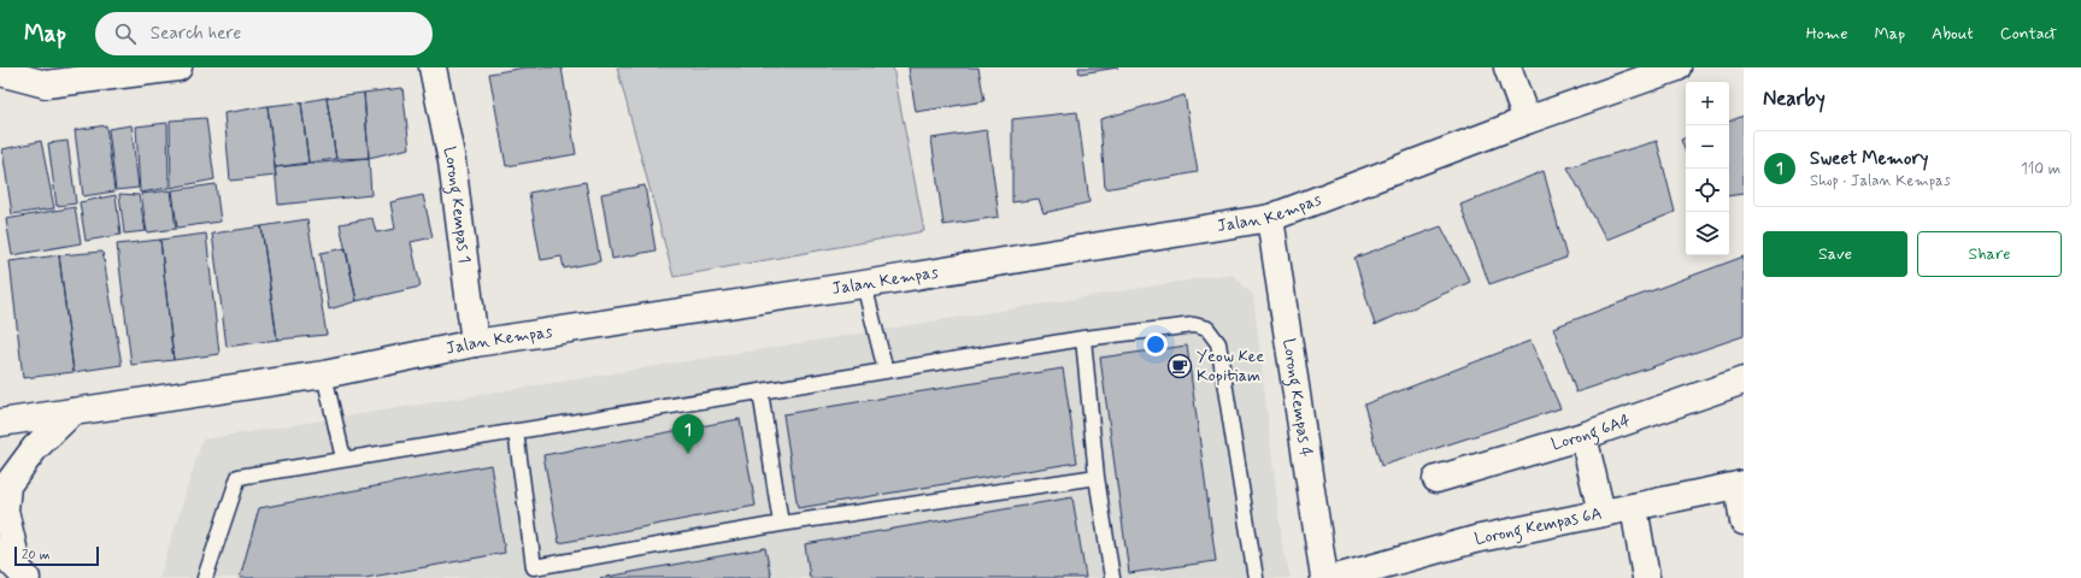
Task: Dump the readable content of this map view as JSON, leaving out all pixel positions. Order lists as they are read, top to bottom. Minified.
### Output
{"streets":{"main road":["Lorong Kempas 1","Jalan Kempas","Lorong Kempas 4","Lorong 6A4","Lorong Kempas 6A"]},"crossings":[["Lorong Kempas 1","Jalan Kempas"],["Jalan Kempas","Lorong Kempas 4"]],"places":{"cafe":["Yeow Kee Kopitiam"]},"scale_bar":"20 m","page":{"header":"Map","search":"Search here","nav":["Home","Map","About","Contact"],"heading":"Nearby","map_buttons":["+","−"],"list":[{"mark":"1","name":"Sweet Memory","note":"Shop · Jalan Kempas","value":"110 m"}],"buttons":["Save","Share"],"pins":"1","scale":"20 m"}}
